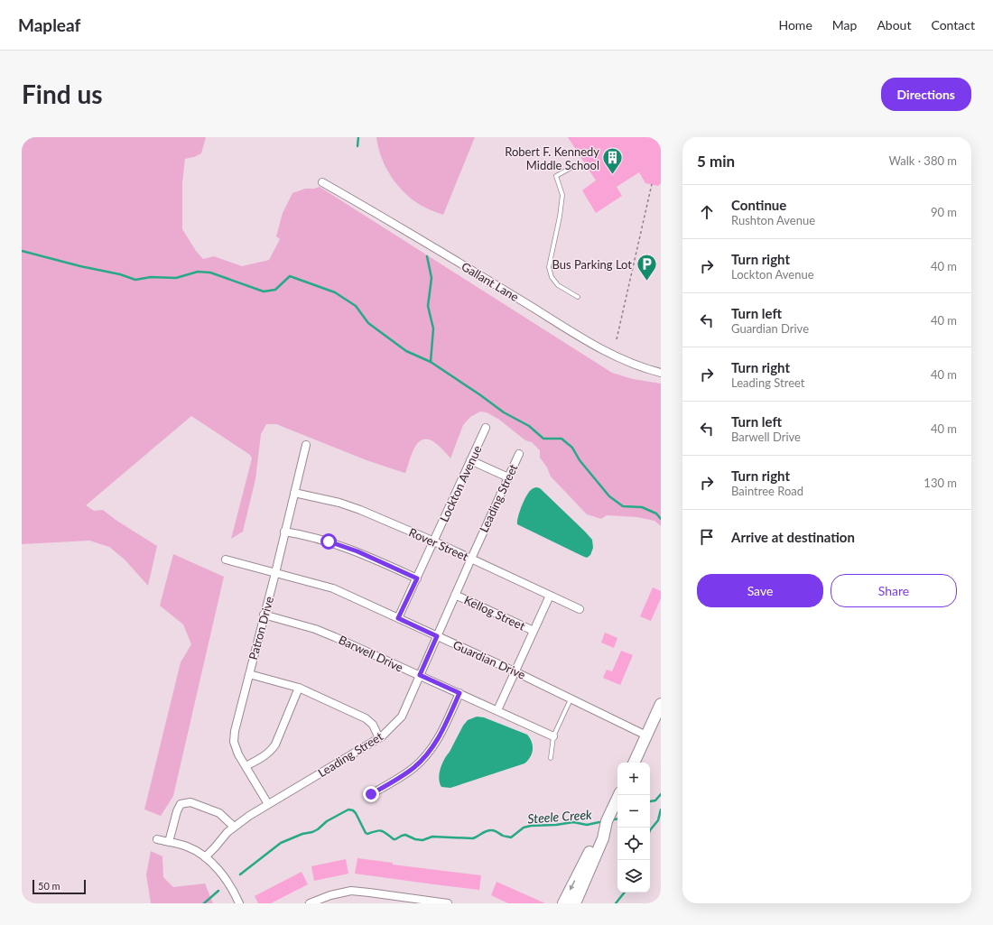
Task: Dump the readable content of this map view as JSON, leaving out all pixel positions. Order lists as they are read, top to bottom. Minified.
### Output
{"streets":{"street":["Gallant Lane","Lockton Avenue","Leading Street","Rover Street","Kellog Street","Patron Drive","Barwell Drive","Guardian Drive"]},"crossings":[["Lockton Avenue","Rover Street"],["Lockton Avenue","Guardian Drive"],["Leading Street","Rover Street"],["Leading Street","Kellog Street"],["Leading Street","Patron Drive"],["Leading Street","Barwell Drive"],["Leading Street","Guardian Drive"],["Rover Street","Patron Drive"],["Patron Drive","Barwell Drive"],["Patron Drive","Guardian Drive"]],"water":["Steele Creek"],"places":{"building":["Robert F. Kennedy Middle School"],"parking":["Bus Parking Lot"]},"scale_bar":"50 m","page":{"header":"Mapleaf","nav":["Home","Map","About","Contact"],"buttons":["Directions",["Save","Share"]],"title":"Find us","heading":["5 min","Walk · 380 m"],"list":[["Continue","Rushton Avenue","90 m"],["Turn right","Lockton Avenue","40 m"],["Turn left","Guardian Drive","40 m"],["Turn right","Leading Street","40 m"],["Turn left","Barwell Drive","40 m"],["Turn right","Baintree Road","130 m"],"Arrive at destination"],"map_buttons":["+","−"],"scale":"50 m"}}
